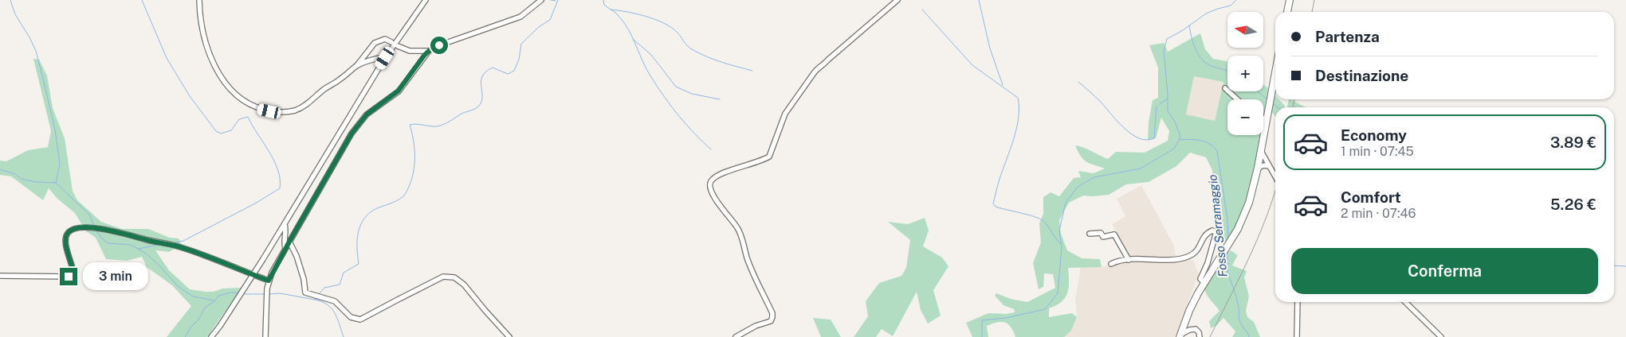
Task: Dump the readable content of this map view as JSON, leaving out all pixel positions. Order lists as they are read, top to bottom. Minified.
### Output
{"water":["Fosso Serramaggio"],"north":"left","page":{"map_buttons":["+","−"],"banner":["Partenza","Destinazione"],"list":[{"name":"Economy","note":"1 min · 07:45","value":"3.89 €"},{"name":"Comfort","note":"2 min · 07:46","value":"5.26 €"}],"buttons":"Conferma","bubble":"3 min"}}
